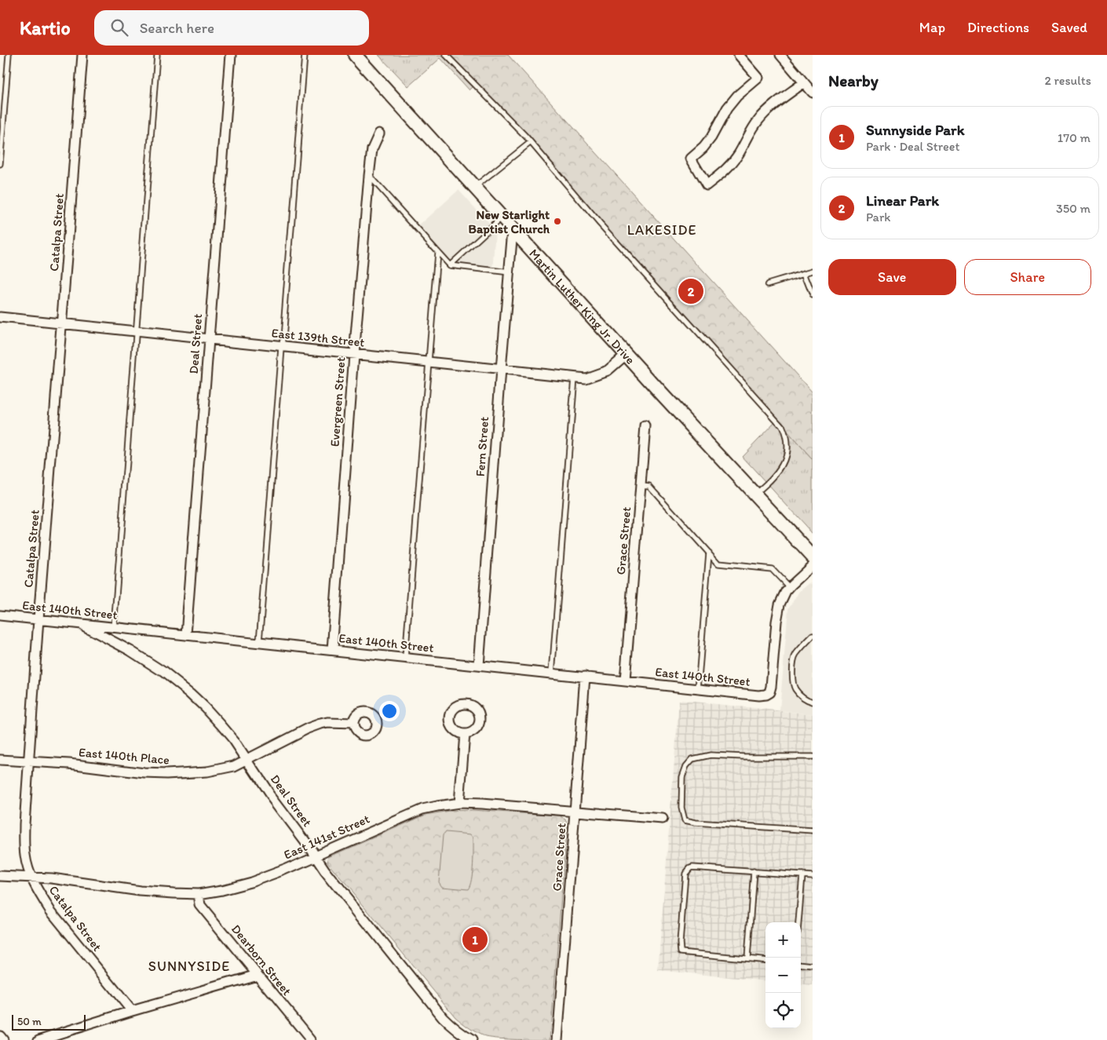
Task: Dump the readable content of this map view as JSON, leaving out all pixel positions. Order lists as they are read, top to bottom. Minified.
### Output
{"streets":{"main road":["Martin Luther King Jr. Drive"],"street":["Catalpa Street","East 139th Street","Deal Street","Evergreen Street","Fern Street","Grace Street","East 140th Street","East 140th Place","East 141st Street","Dearborn Street"]},"crossings":[["Catalpa Street","East 139th Street"],["Catalpa Street","East 140th Street"],["Catalpa Street","East 140th Place"],["Catalpa Street","East 141st Street"],["Martin Luther King Jr. Drive","East 139th Street"],["Martin Luther King Jr. Drive","Fern Street"],["East 139th Street","Deal Street"],["East 139th Street","Evergreen Street"],["East 139th Street","Fern Street"],["Deal Street","East 140th Street"],["Deal Street","East 140th Place"],["Deal Street","East 141st Street"],["Evergreen Street","East 140th Street"],["Fern Street","East 140th Street"],["Grace Street","East 140th Street"],["Grace Street","East 141st Street"],["East 141st Street","Dearborn Street"]],"districts":["LAKESIDE","SUNNYSIDE"],"places":["New Starlight Baptist Church"],"scale_bar":"50 m","page":{"header":"Kartio","search":"Search here","nav":["Map","Directions","Saved"],"heading":["Nearby","2 results"],"list":[{"mark":"1","name":"Sunnyside Park","note":"Park · Deal Street","value":"170 m"},{"mark":"2","name":"Linear Park","note":"Park","value":"350 m"}],"buttons":["Save","Share"],"pins":["2","1"],"map_buttons":["+","−"],"scale":"50 m"}}
